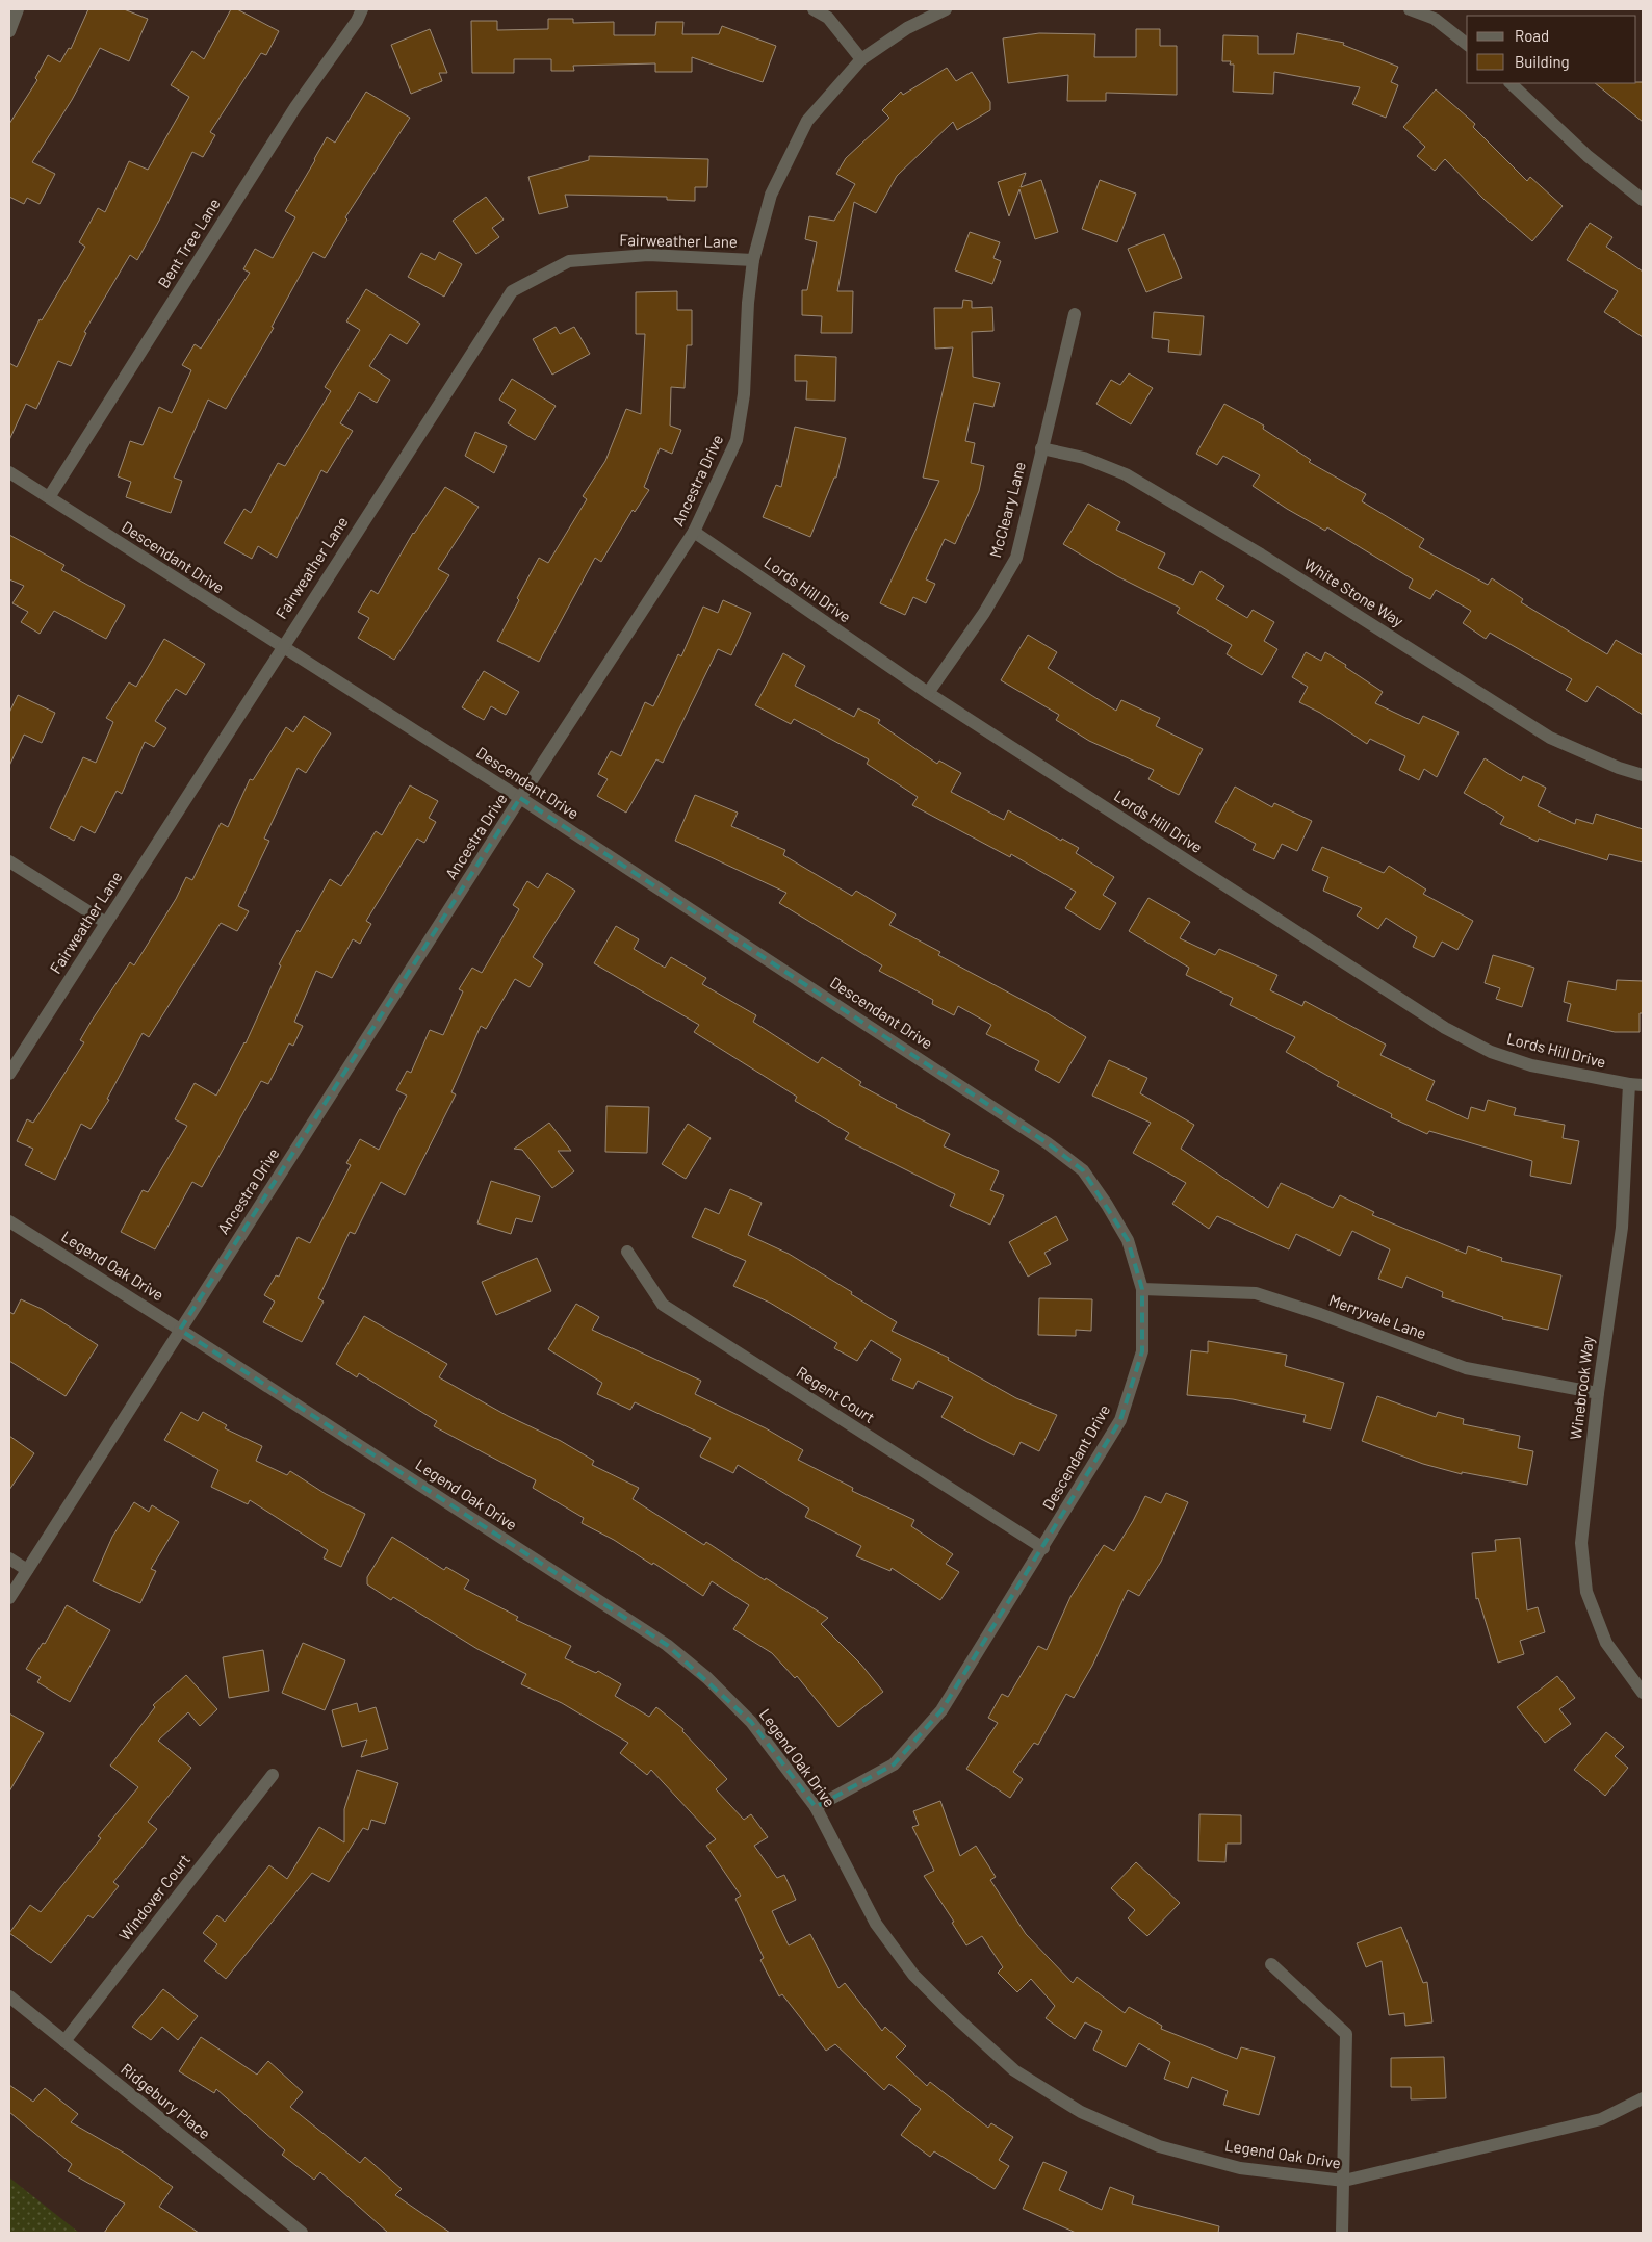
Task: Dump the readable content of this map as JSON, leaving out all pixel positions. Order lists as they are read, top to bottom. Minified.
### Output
{"streets":{"street":["Fairweather Lane","Bent Tree Lane","Ancestra Drive","McCleary Lane","Descendant Drive","Lords Hill Drive","White Stone Way","Legend Oak Drive","Merryvale Lane","Winebrook Way","Regent Court","Windover Court","Ridgebury Place"]},"crossings":[["Fairweather Lane","Ancestra Drive"],["Fairweather Lane","Descendant Drive"],["Bent Tree Lane","Descendant Drive"],["Ancestra Drive","Descendant Drive"],["Ancestra Drive","Lords Hill Drive"],["Ancestra Drive","Legend Oak Drive"],["McCleary Lane","Lords Hill Drive"],["McCleary Lane","White Stone Way"],["Descendant Drive","Legend Oak Drive"],["Descendant Drive","Merryvale Lane"],["Descendant Drive","Regent Court"],["Lords Hill Drive","Winebrook Way"],["Merryvale Lane","Winebrook Way"],["Windover Court","Ridgebury Place"]],"legend":["Road","Building"]}
